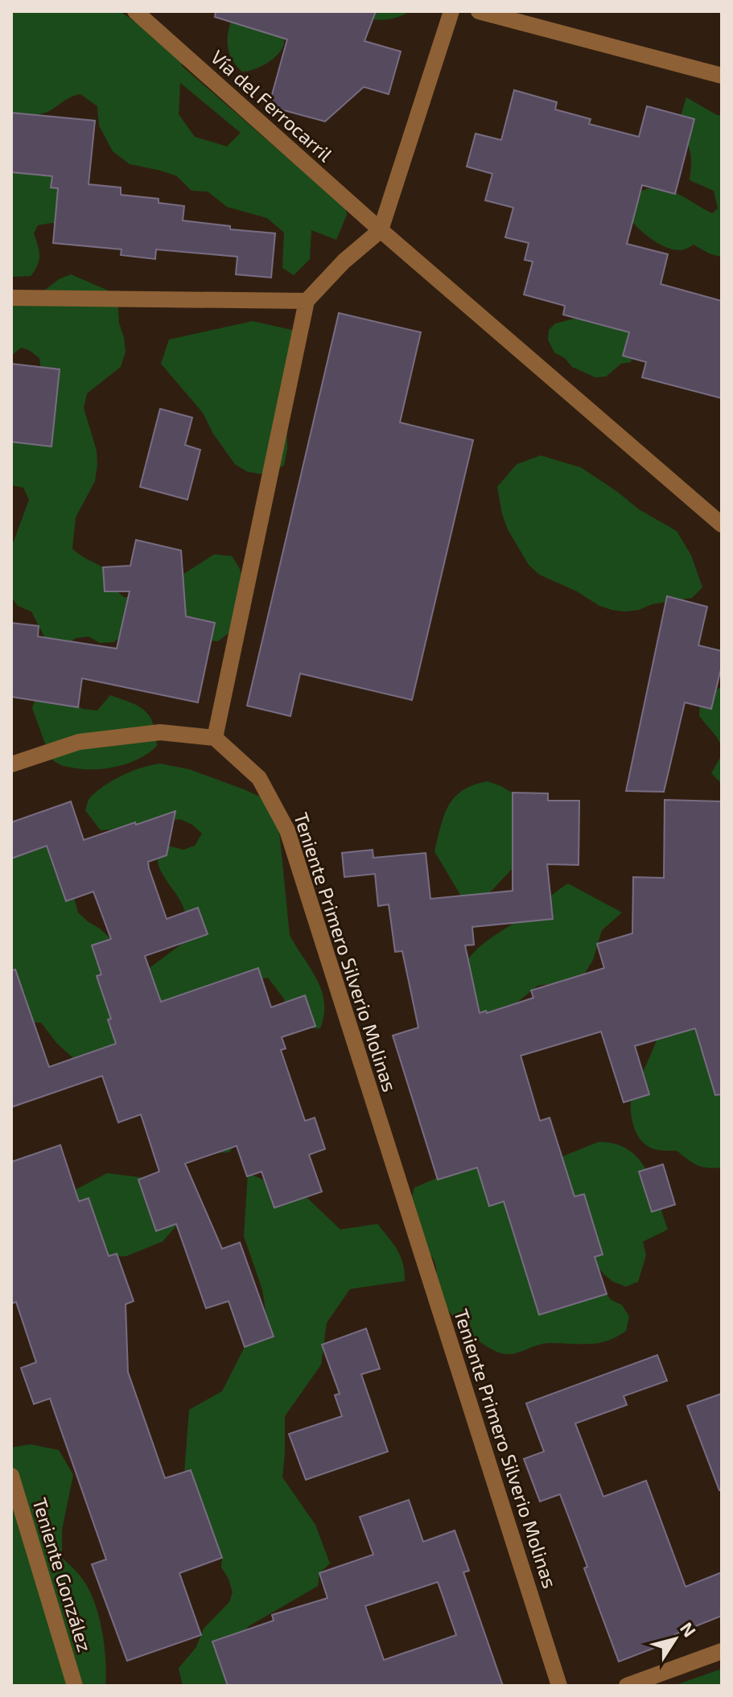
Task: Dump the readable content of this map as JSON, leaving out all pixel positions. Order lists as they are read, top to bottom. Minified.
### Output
{"streets":{"street":["Vía del Ferrocarril","Teniente Primero Silverio Molinas","Teniente González"]},"north":"top right"}
